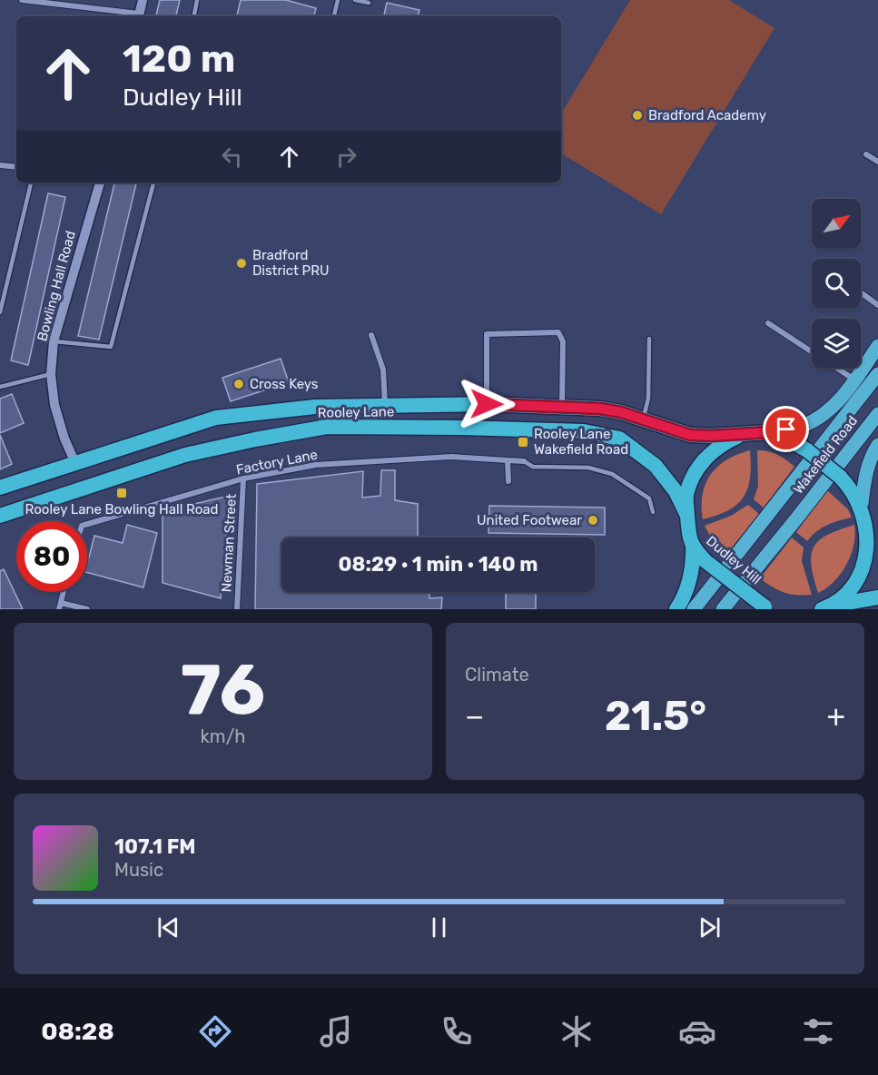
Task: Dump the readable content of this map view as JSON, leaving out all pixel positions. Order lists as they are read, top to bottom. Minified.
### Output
{"streets":{"highway":["Rooley Lane","Dudley Hill"],"main road":["Wakefield Road"],"street":["Bowling Hall Road","Factory Lane","Newman Street"]},"crossings":[["Bowling Hall Road","Rooley Lane"],["Rooley Lane","Dudley Hill"],["Factory Lane","Newman Street"]],"places":{"other":["Bradford Academy","Bradford District PRU","Cross Keys","United Footwear"],"transit":["Rooley Lane Wakefield Road","Rooley Lane Bowling Hall Road"]},"north":"top right","page":{"turn":["120 m","Dudley Hill"],"limit":"80","trip":"08:29 · 1 min · 140 m","tile":[["76","km/h"],"Climate"],"heat":["−","21.5°","+"],"song":["107.1 FM","Music"],"tabs":"08:28"}}
